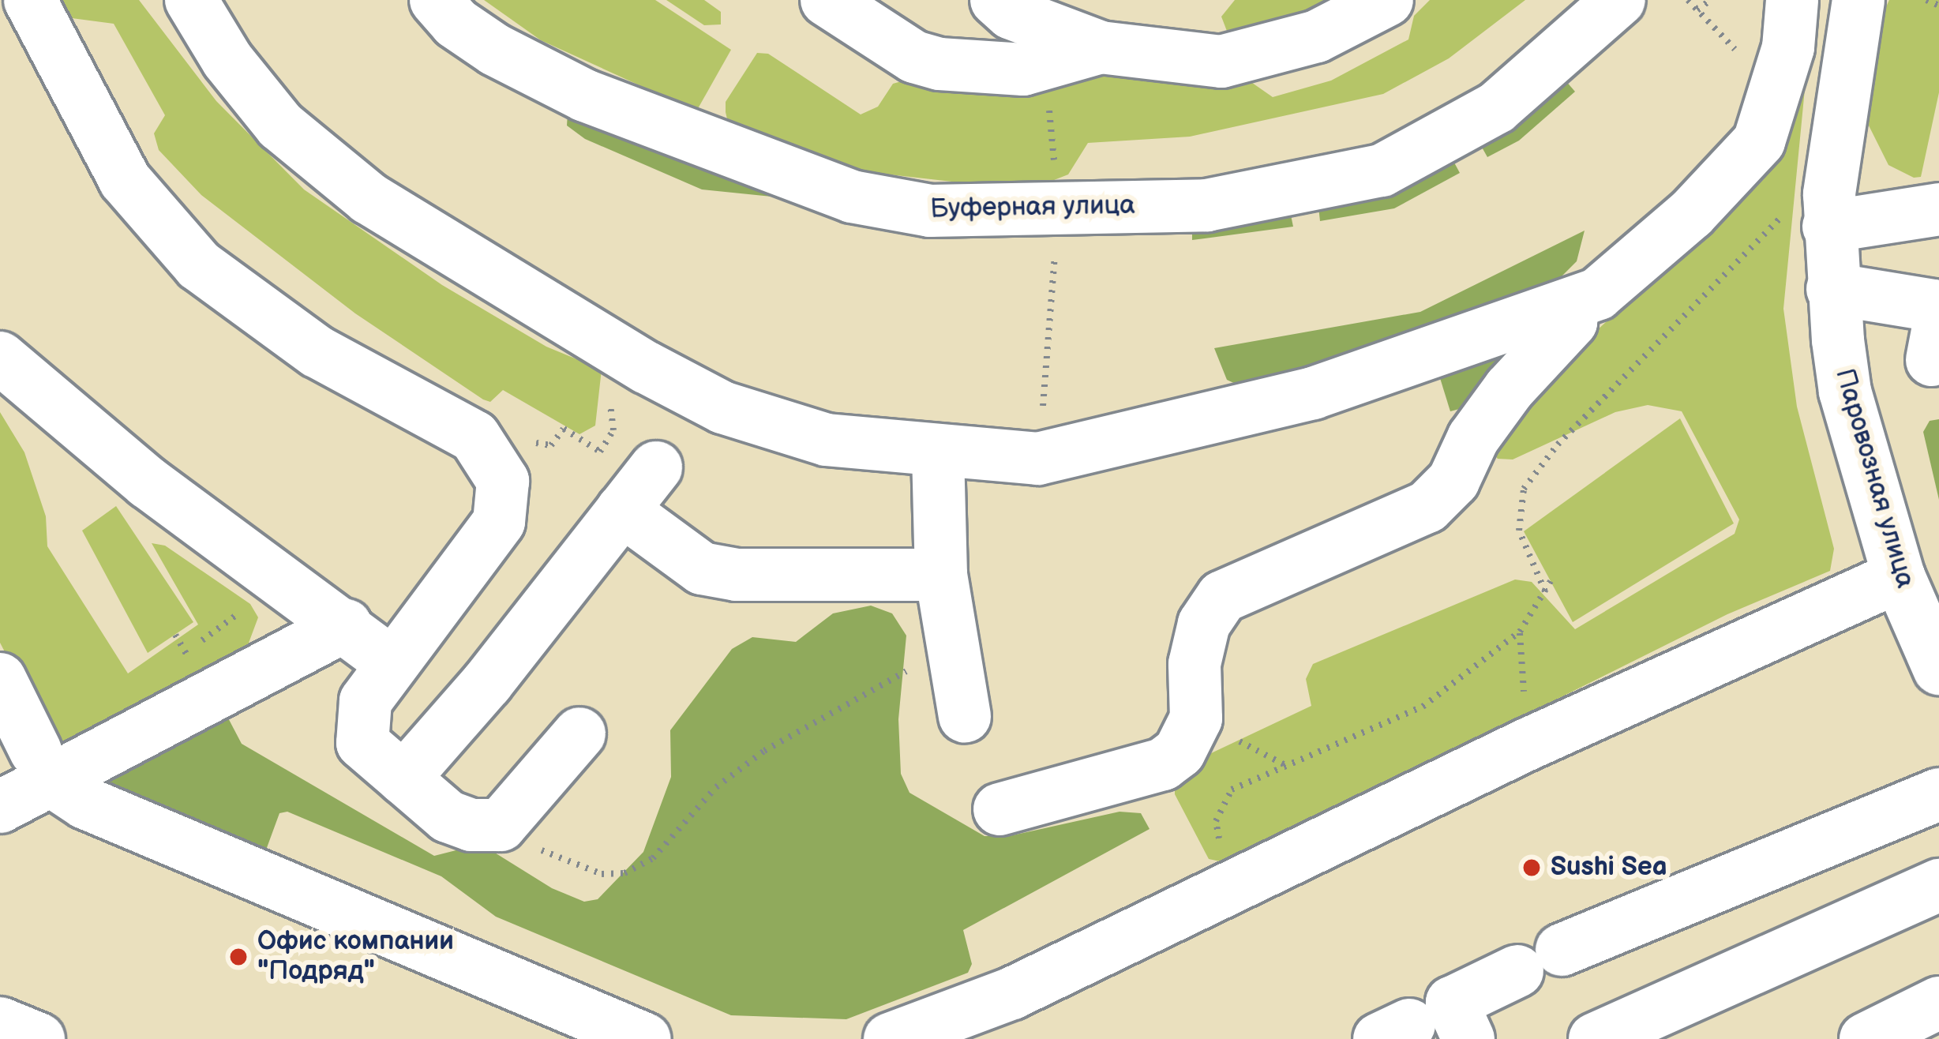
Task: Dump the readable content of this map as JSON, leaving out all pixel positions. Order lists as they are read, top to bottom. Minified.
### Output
{"streets":{"street":["Буферная улица","Паровозная улица"]},"places":["Sushi Sea","Офис компании \"Подряд\""]}
